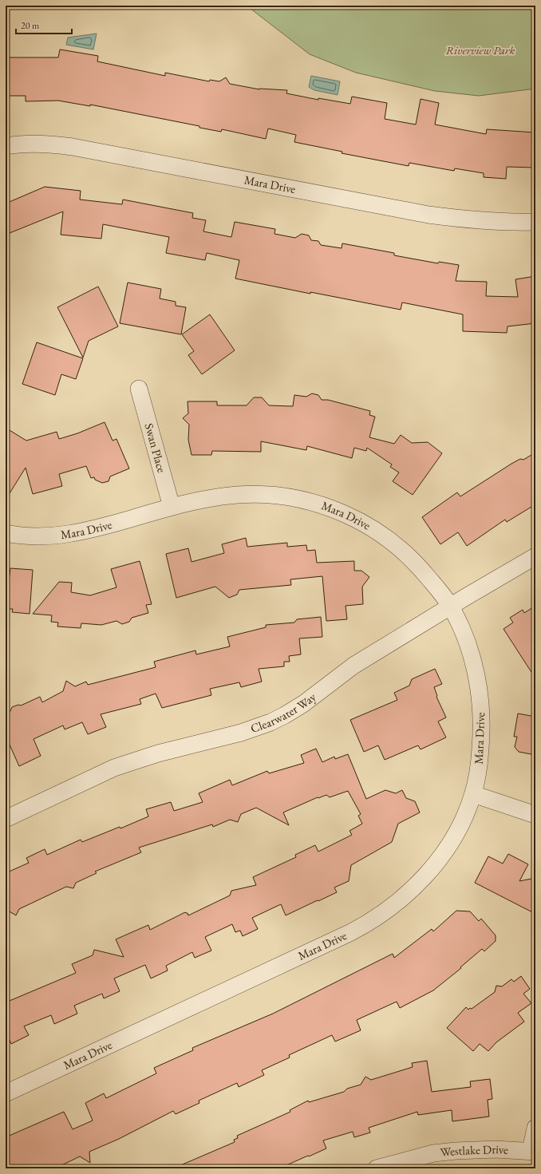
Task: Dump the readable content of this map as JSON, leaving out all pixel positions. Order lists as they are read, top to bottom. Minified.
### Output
{"streets":{"street":["Mara Drive","Swan Place","Clearwater Way","Westlake Drive"]},"crossings":[["Mara Drive","Swan Place"],["Mara Drive","Clearwater Way"]],"parks":["Riverview Park"],"scale_bar":"20 m"}
